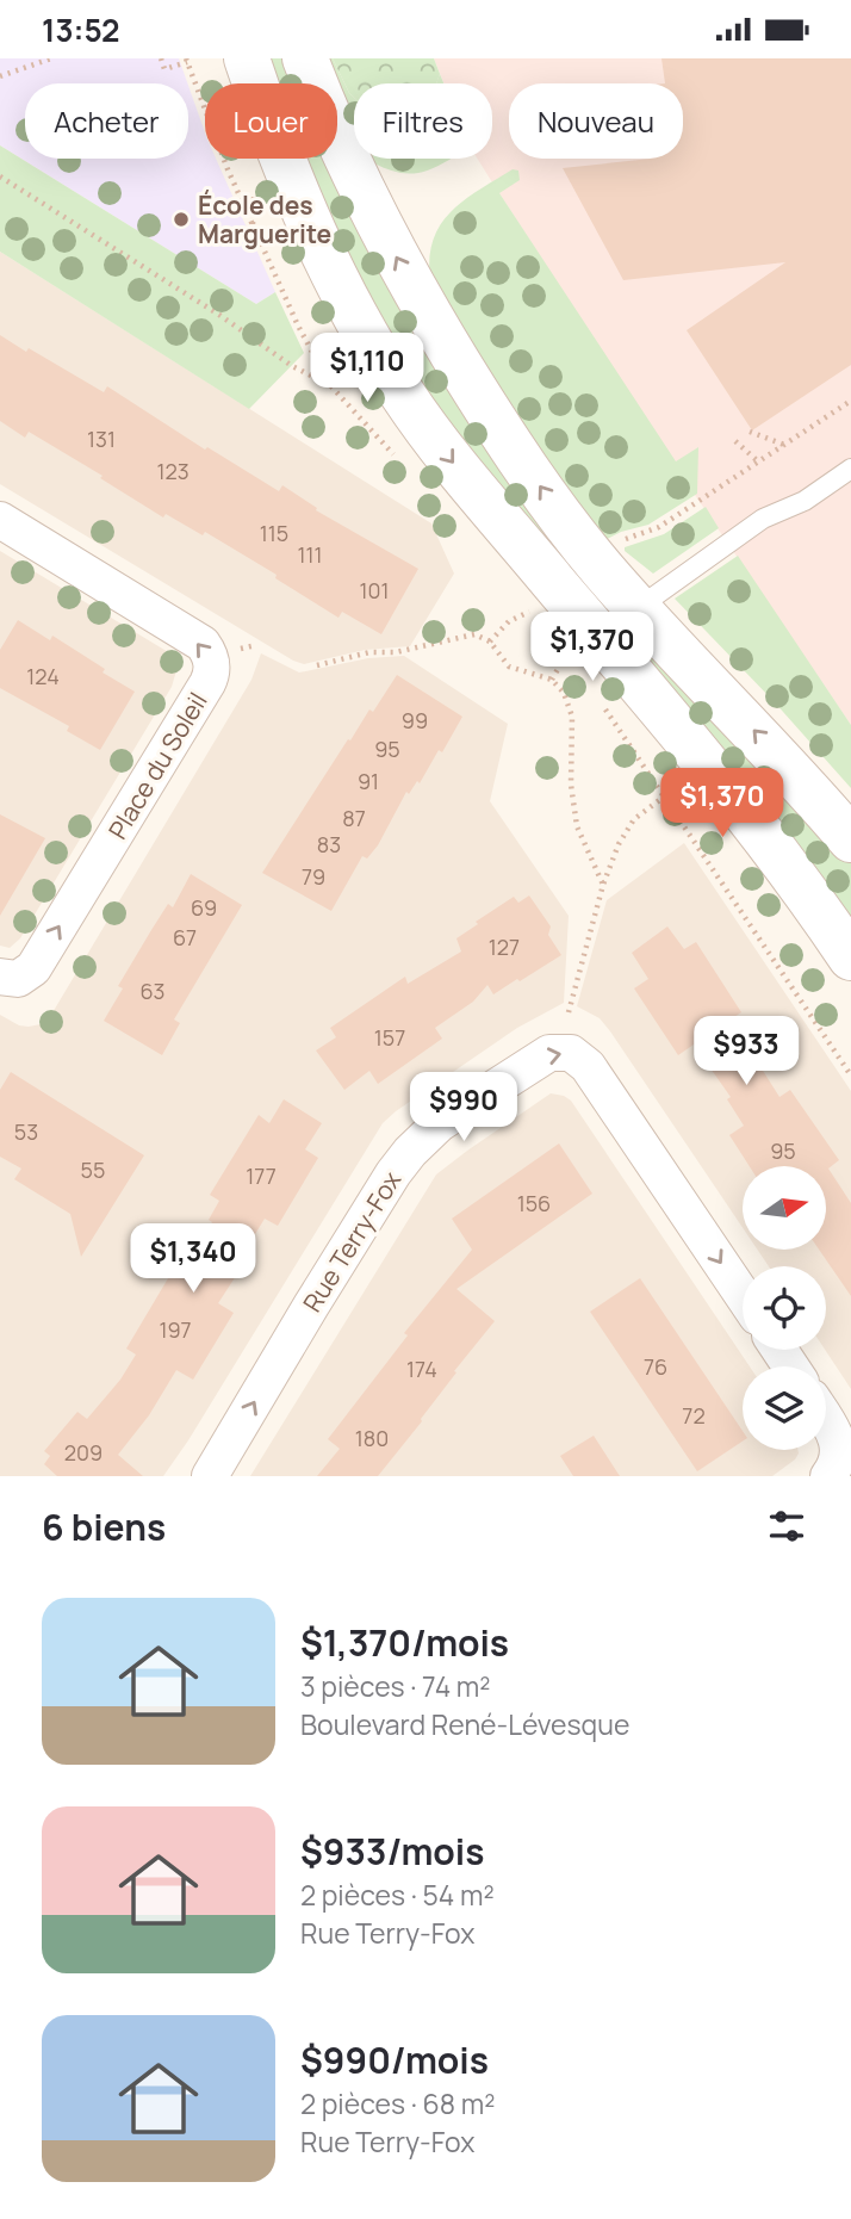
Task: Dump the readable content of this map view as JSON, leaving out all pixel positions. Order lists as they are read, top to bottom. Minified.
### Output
{"streets":{"street":["Place du Soleil","Rue Terry-Fox"]},"places":["École des Marguerite"],"house_numbers":["131","123","115","111","101","124","99","95","91","87","83","79","69","67","127","63","157","53","95","55","177","156","197","76","174","72","180","209"],"north":"right","page":{"status":"13:52","chip":["Acheter","Louer","Filtres","Nouveau"],"price":["$1,110","$1,370","$1,370","$933","$990","$1,340"],"heading":"6 biens","list":[{"name":"$1,370/mois","note":"3 pièces · 74 m² · Boulevard René-Lévesque"},{"name":"$933/mois","note":"2 pièces · 54 m² · Rue Terry-Fox"},{"name":"$990/mois","note":"2 pièces · 68 m² · Rue Terry-Fox"}]}}
